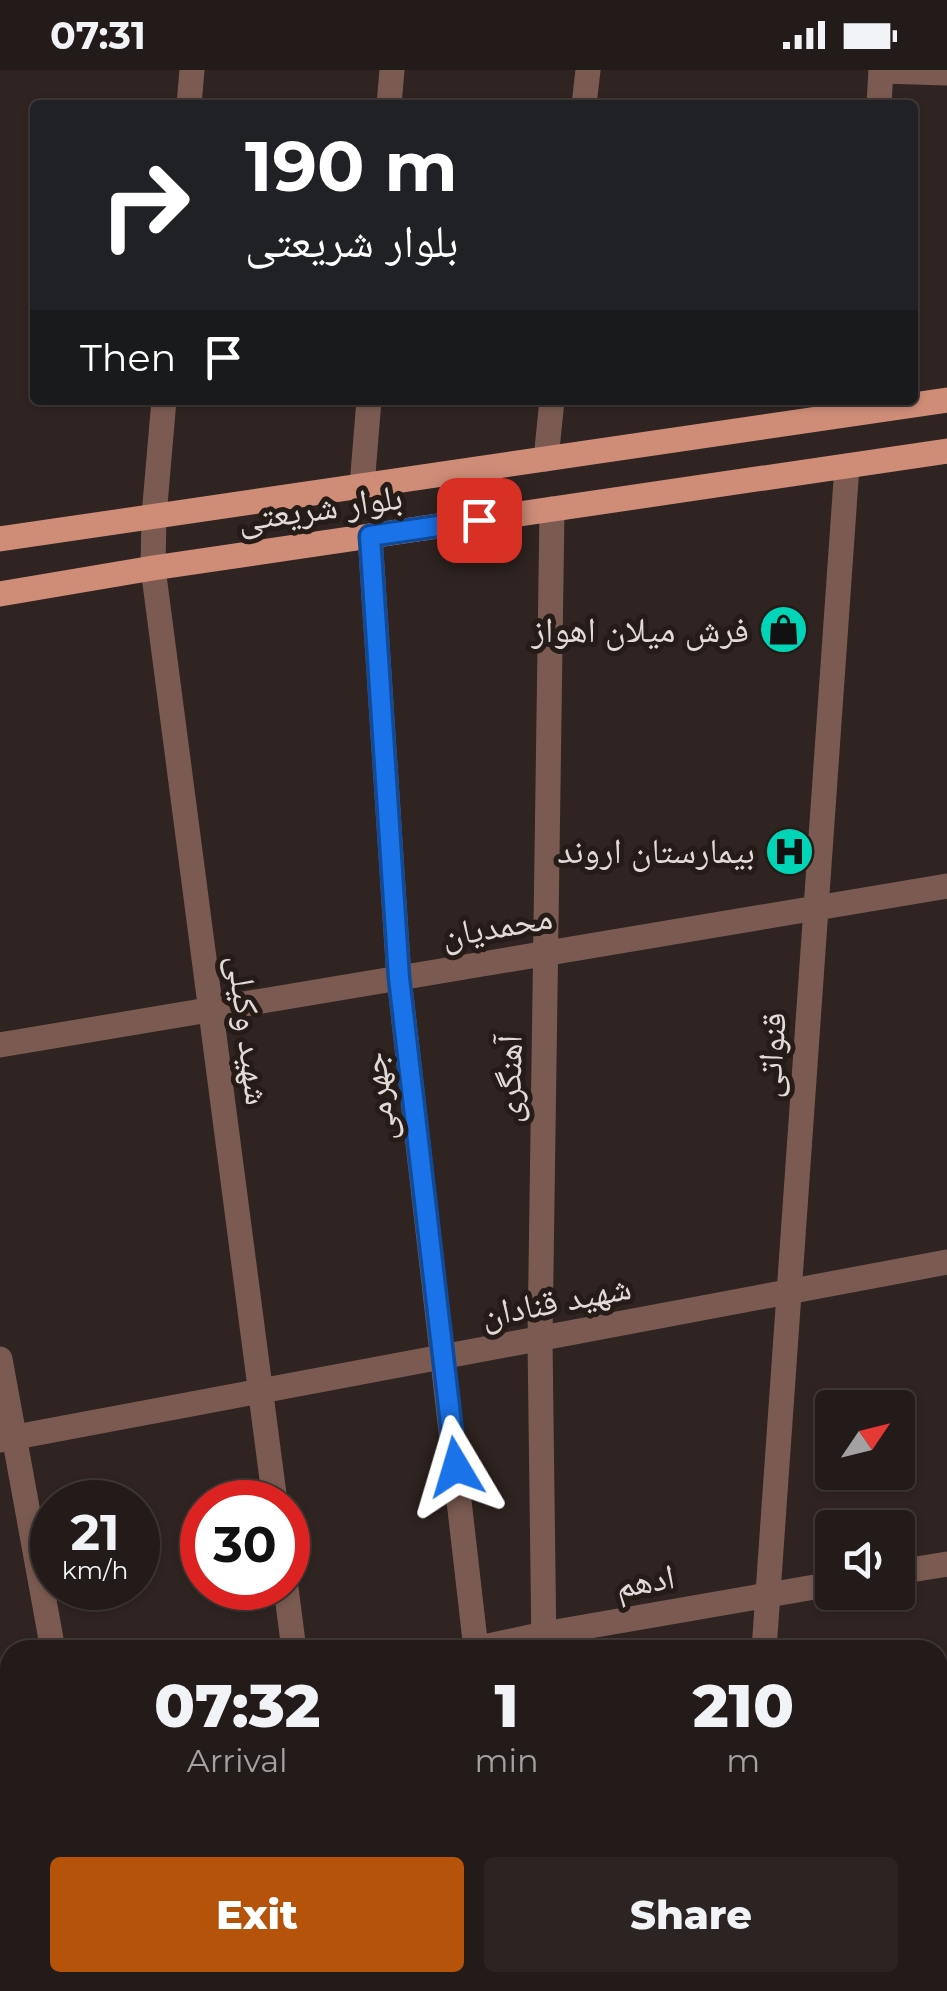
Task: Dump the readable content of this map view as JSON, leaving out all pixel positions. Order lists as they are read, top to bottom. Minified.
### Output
{"streets":{"main road":["بلوار شریعتی"],"street":["محمدیان","شهید وکیلی","قنواتی","آهنگری","جهرمی","شهید قنادان","ادهم"]},"crossings":[["بلوار شریعتی","شهید وکیلی"],["بلوار شریعتی","قنواتی"],["بلوار شریعتی","آهنگری"],["بلوار شریعتی","جهرمی"],["محمدیان","شهید وکیلی"],["محمدیان","قنواتی"],["محمدیان","آهنگری"],["محمدیان","جهرمی"],["شهید وکیلی","شهید قنادان"],["قنواتی","شهید قنادان"],["قنواتی","ادهم"],["آهنگری","شهید قنادان"],["جهرمی","شهید قنادان"]],"places":{"shop":["فرش میلان اهواز"],"hospital":["بیمارستان اروند"]},"north":"top right","page":{"status":"07:31","turn":["190 m","بلوار شریعتی"],"then":"Then","speed":"21 km/h","limit":"30","eta":["07:32","Arrival","1","min","210","m"],"buttons":["Exit","Share"]}}
